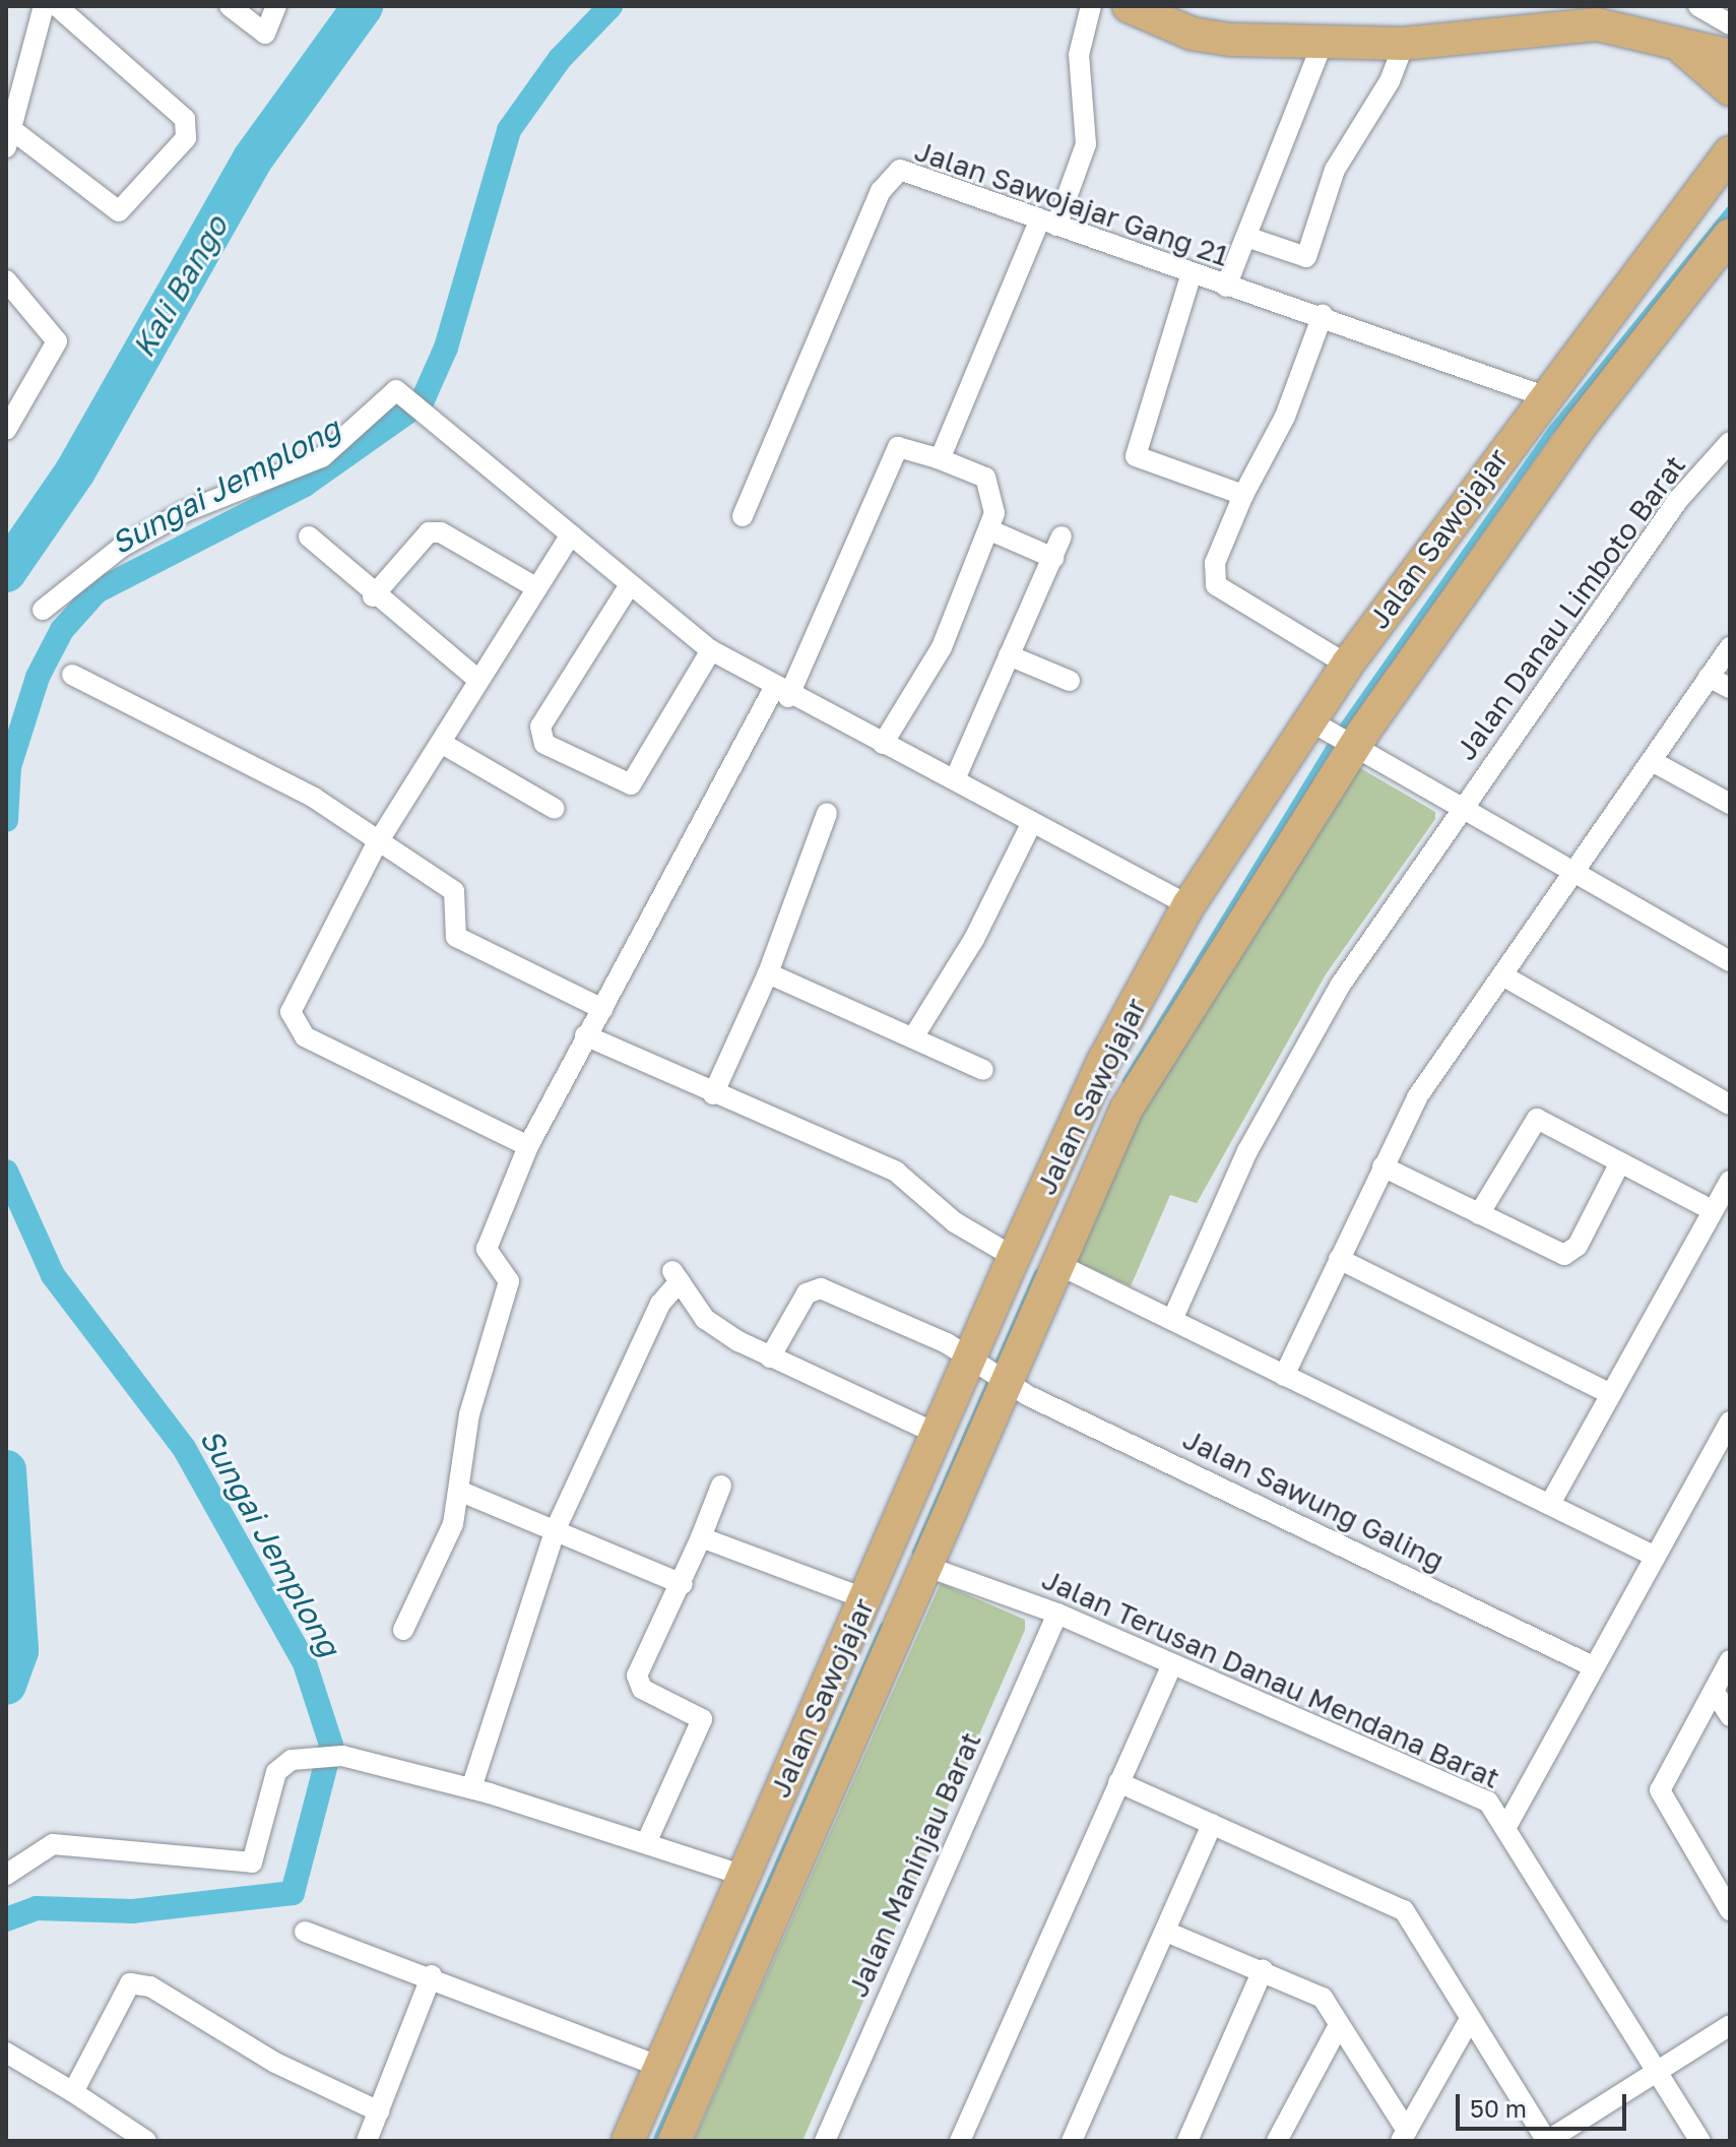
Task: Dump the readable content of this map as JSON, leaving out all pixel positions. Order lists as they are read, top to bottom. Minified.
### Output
{"streets":{"main road":["Jalan Sawojajar"],"street":["Jalan Sawojajar Gang 21","Jalan Danau Limboto Barat","Jalan Sawung Galing","Jalan Terusan Danau Mendana Barat","Jalan Maninjau Barat"]},"crossings":[["Jalan Sawojajar Gang 21","Jalan Sawojajar"],["Jalan Sawojajar","Jalan Sawung Galing"],["Jalan Sawojajar","Jalan Terusan Danau Mendana Barat"],["Jalan Terusan Danau Mendana Barat","Jalan Maninjau Barat"]],"water":["Kali Bango","Sungai Jemplong"],"scale_bar":"50 m"}
